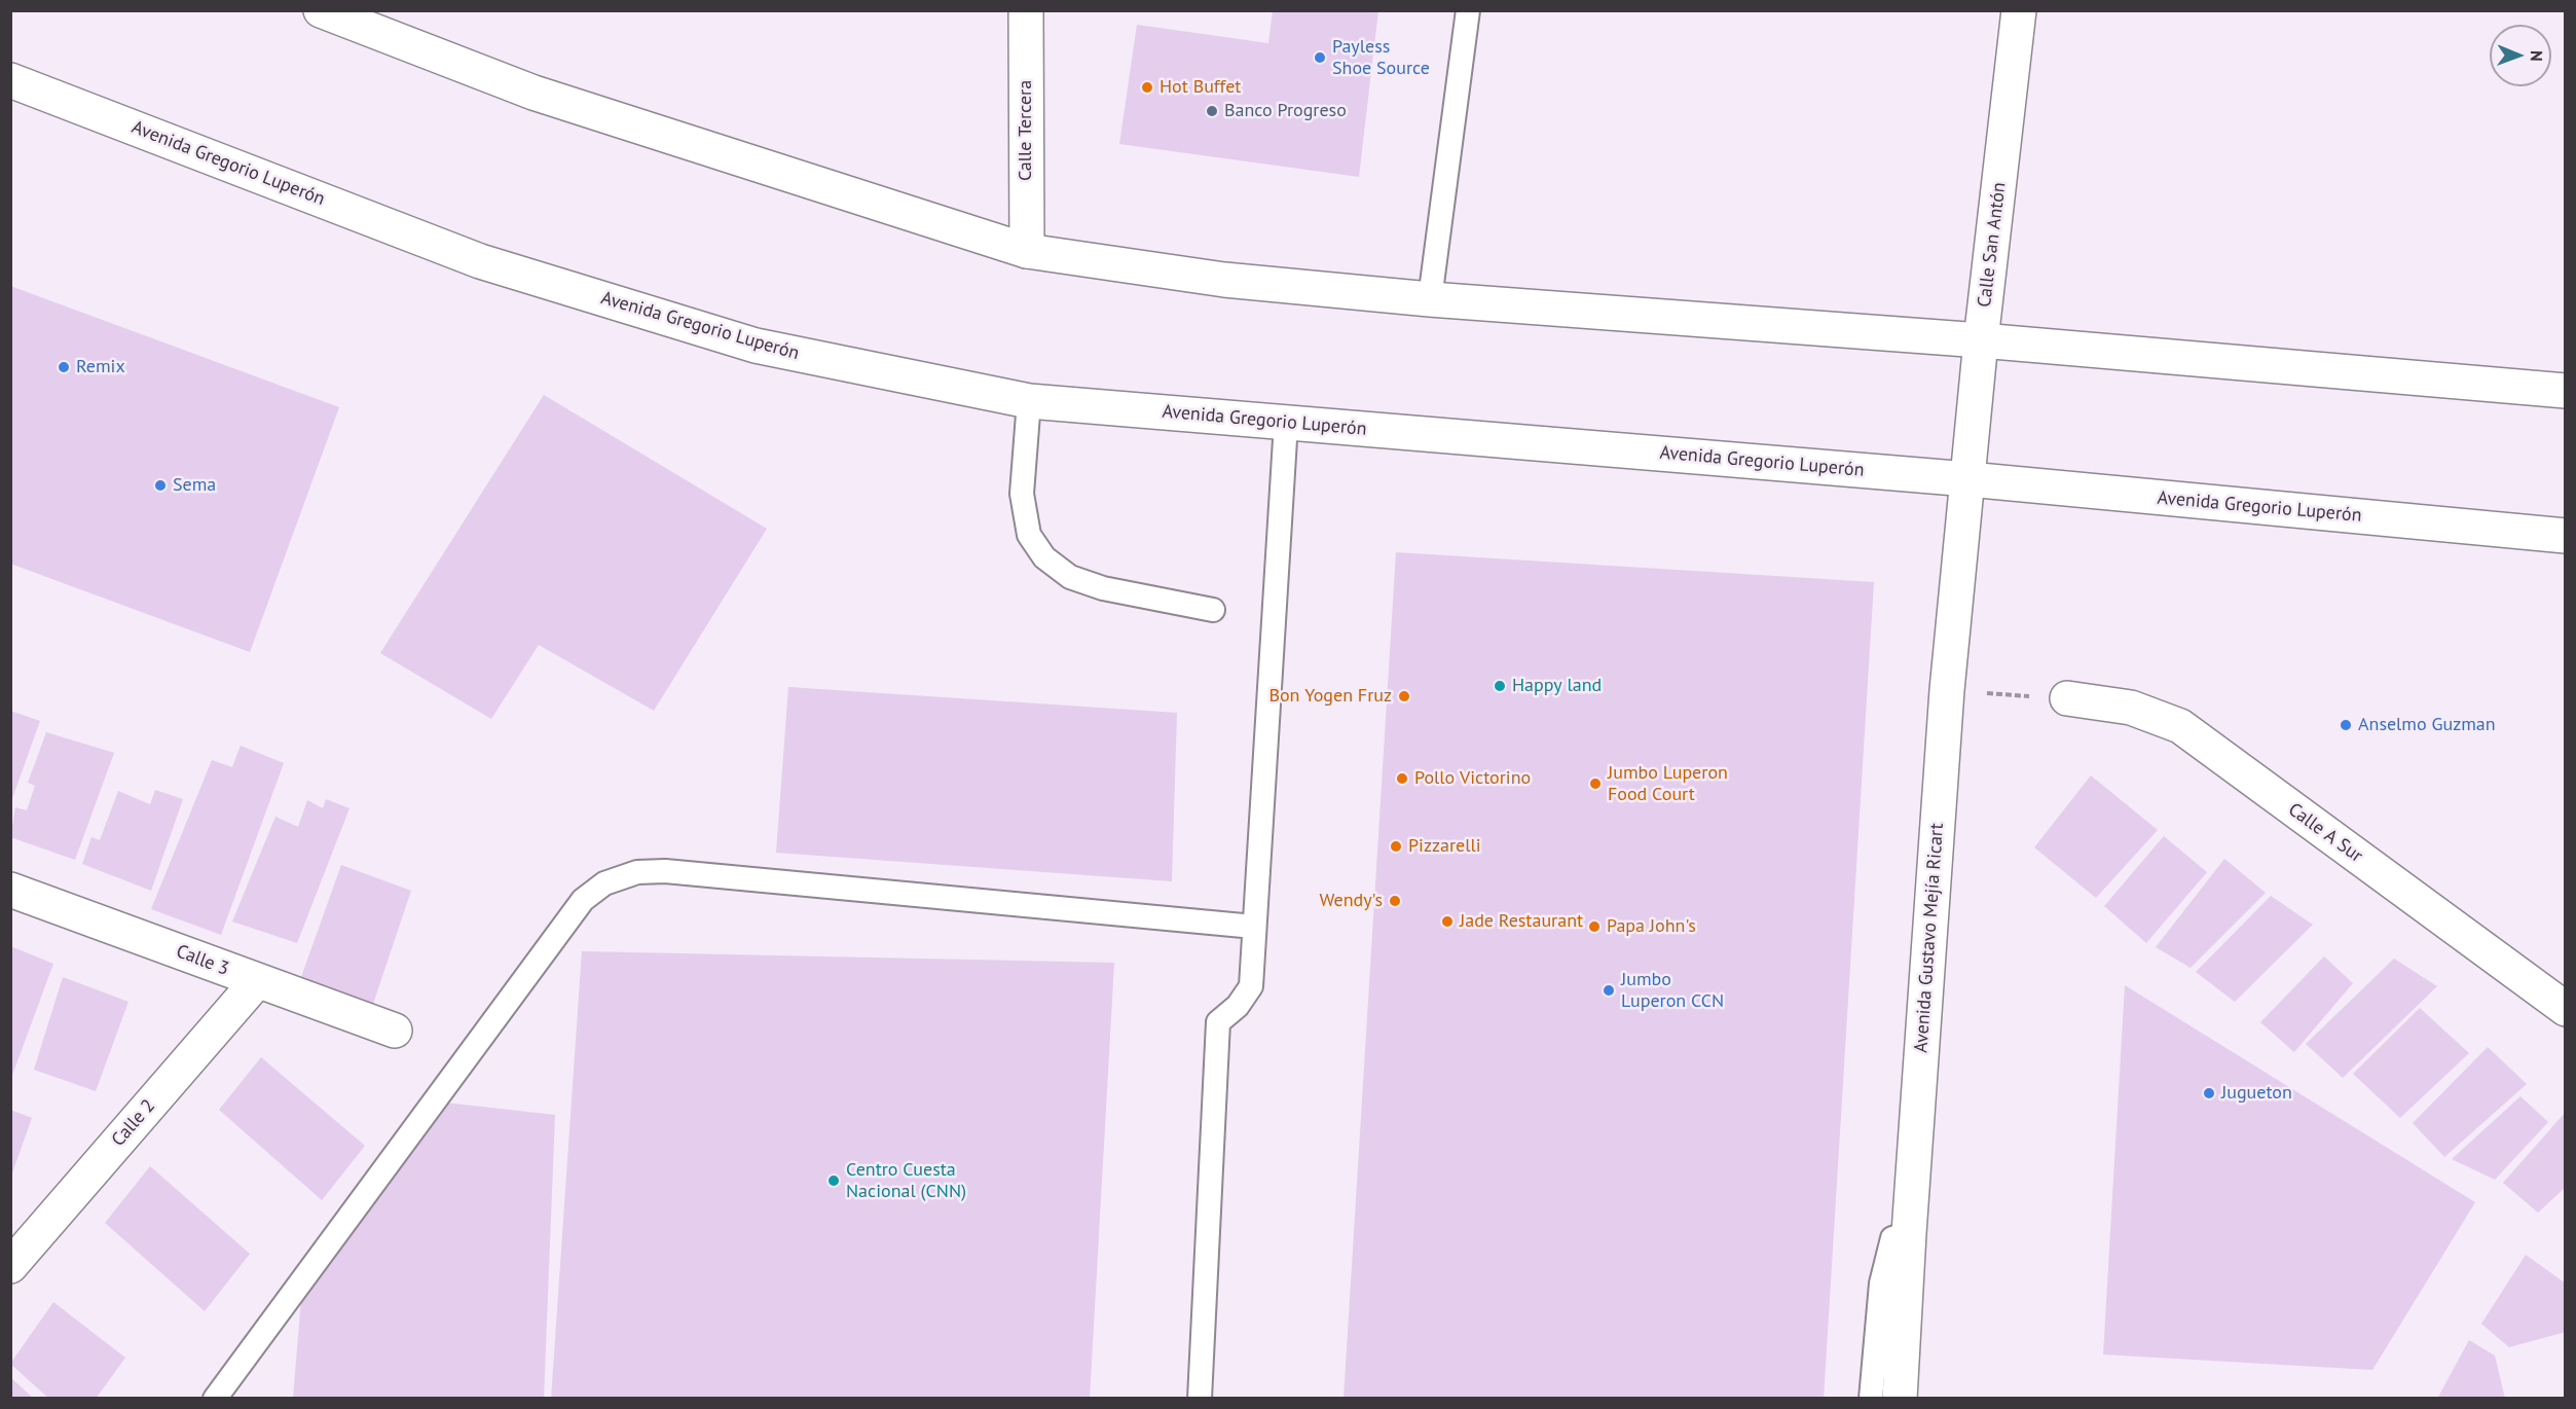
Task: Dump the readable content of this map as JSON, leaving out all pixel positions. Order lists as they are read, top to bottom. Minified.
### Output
{"streets":{"main road":["Calle Tercera","Avenida Gregorio Luperón","Calle San Antón","Calle A Sur","Avenida Gustavo Mejía Ricart","Calle 3","Calle 2"]},"crossings":[["Avenida Gregorio Luperón","Calle San Antón"],["Avenida Gregorio Luperón","Avenida Gustavo Mejía Ricart"],["Calle San Antón","Avenida Gustavo Mejía Ricart"],["Calle 3","Calle 2"]],"places":["Payless Shoe Source","Hot Buffet","Banco Progreso","Remix","Sema","Happy land","Bon Yogen Fruz","Anselmo Guzman","Pollo Victorino","Jumbo Luperon Food Court","Pizzarelli","Wendy's","Jade Restaurant","Papa John's","Jumbo Luperon CCN","Jugueton","Centro Cuesta Nacional (CNN)"],"north":"right"}
